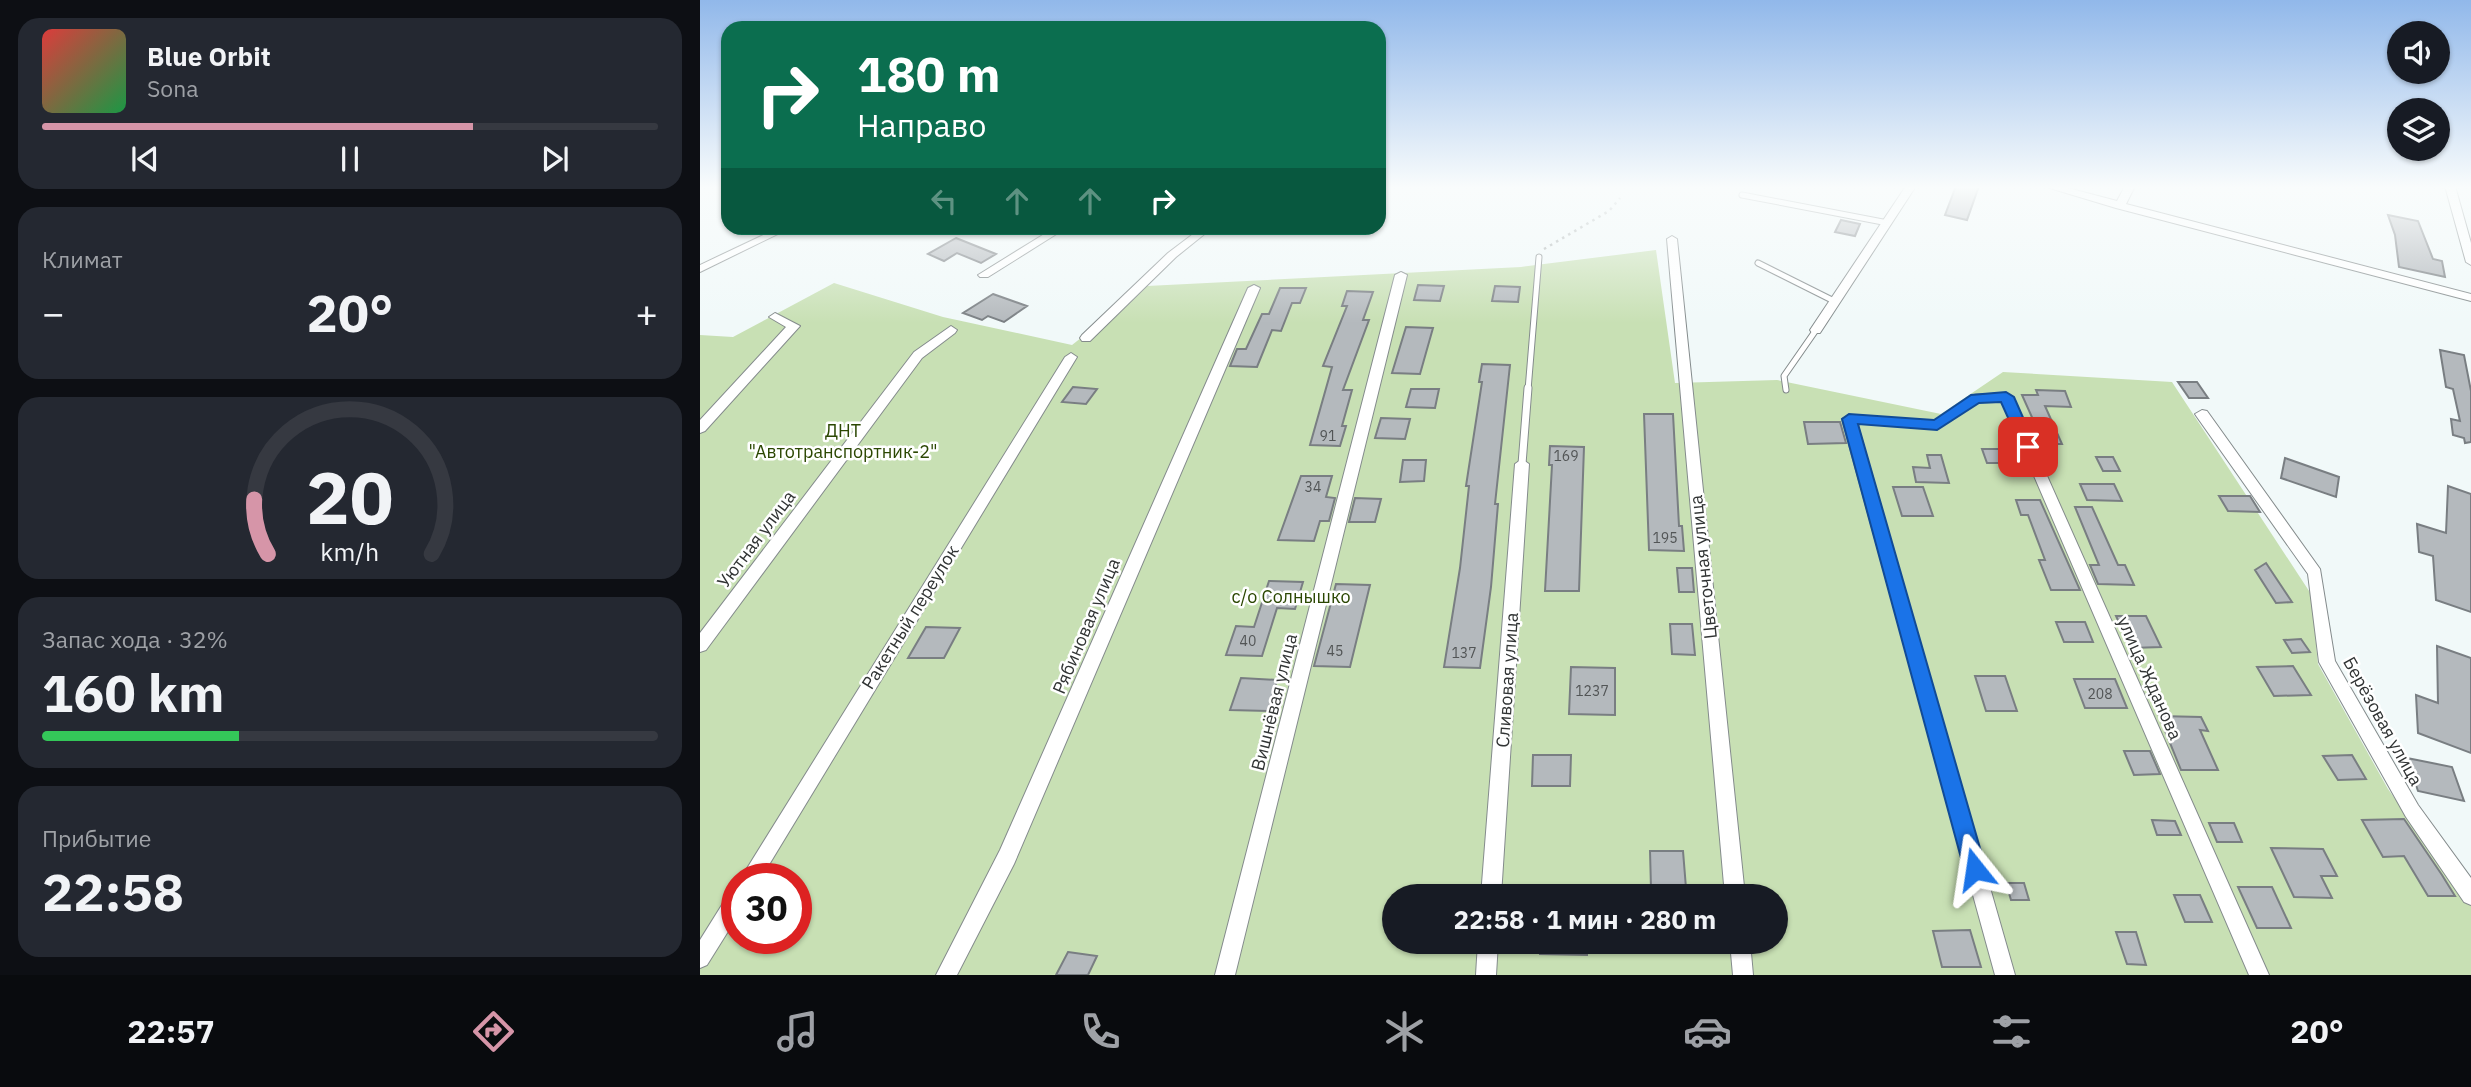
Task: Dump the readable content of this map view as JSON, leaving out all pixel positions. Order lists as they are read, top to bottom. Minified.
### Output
{"streets":{"street":["Уютная улица","Цветочная улица","Ракетный переулок","Рябиновая улица","улица Жданова","Сливовая улица","Вишнёвая улица","Берёзовая улица"]},"parks":["ДНТ \"Автотранспортник-2\"","с/о Солнышко"],"house_numbers":["91","169","34","195","40","45","137","1237","208"],"page":{"turn":["180 m","Направо"],"song":["Blue Orbit","Sona"],"tile":["Климат",["Запас хода · 32%","160 km"],["Прибытие","22:58"]],"heat":["−","20°","+"],"limit":"30","trip":"22:58 · 1 мин · 280 m","tabs":["22:57","20°"],"gauge":["20","km/h"]}}
